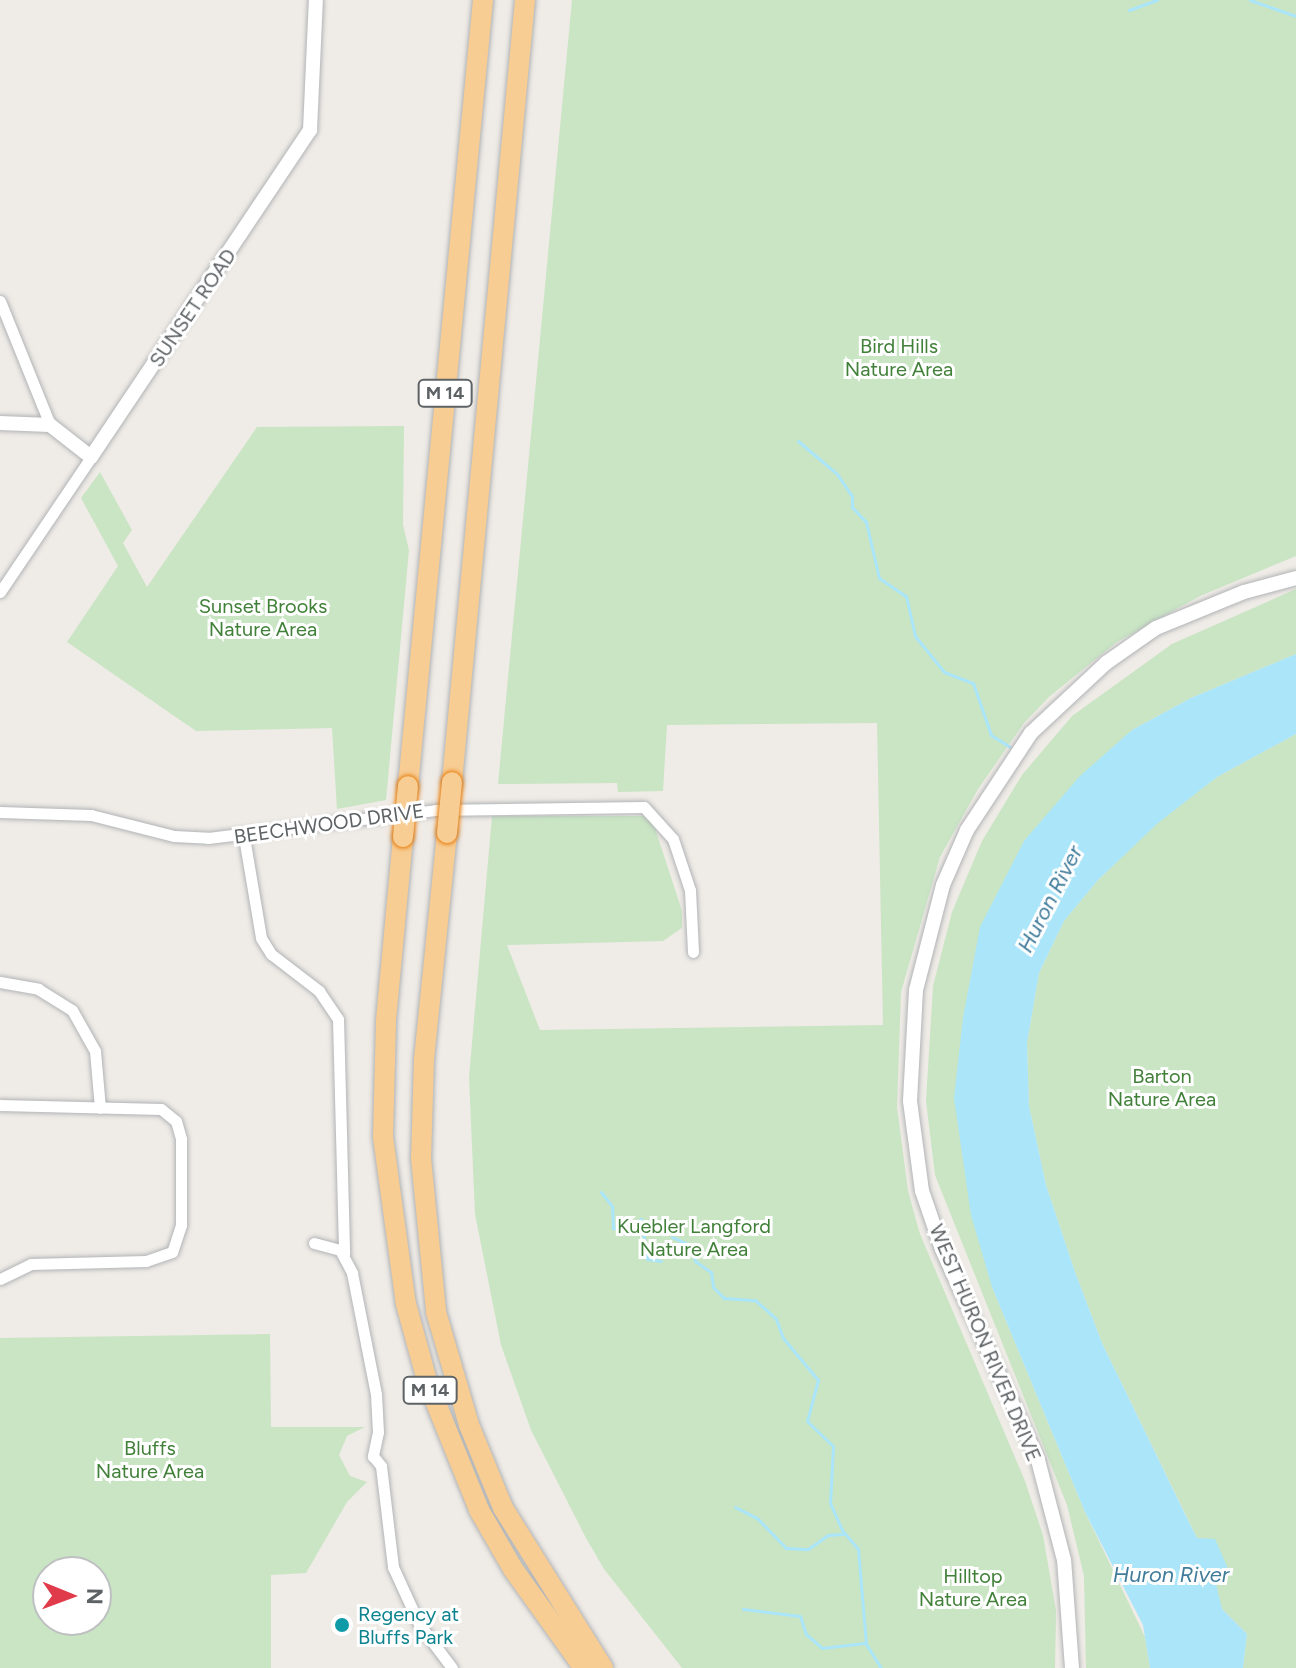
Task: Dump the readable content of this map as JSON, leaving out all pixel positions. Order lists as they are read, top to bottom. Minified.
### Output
{"streets":{"highway":["M 14"],"street":["SUNSET ROAD","BEECHWOOD DRIVE","WEST HURON RIVER DRIVE"]},"water":["Huron River"],"parks":["Bird Hills Nature Area","Sunset Brooks Nature Area","Barton Nature Area","Kuebler Langford Nature Area","Bluffs Nature Area","Hilltop Nature Area"],"places":["Regency at Bluffs Park"],"north":"right"}
